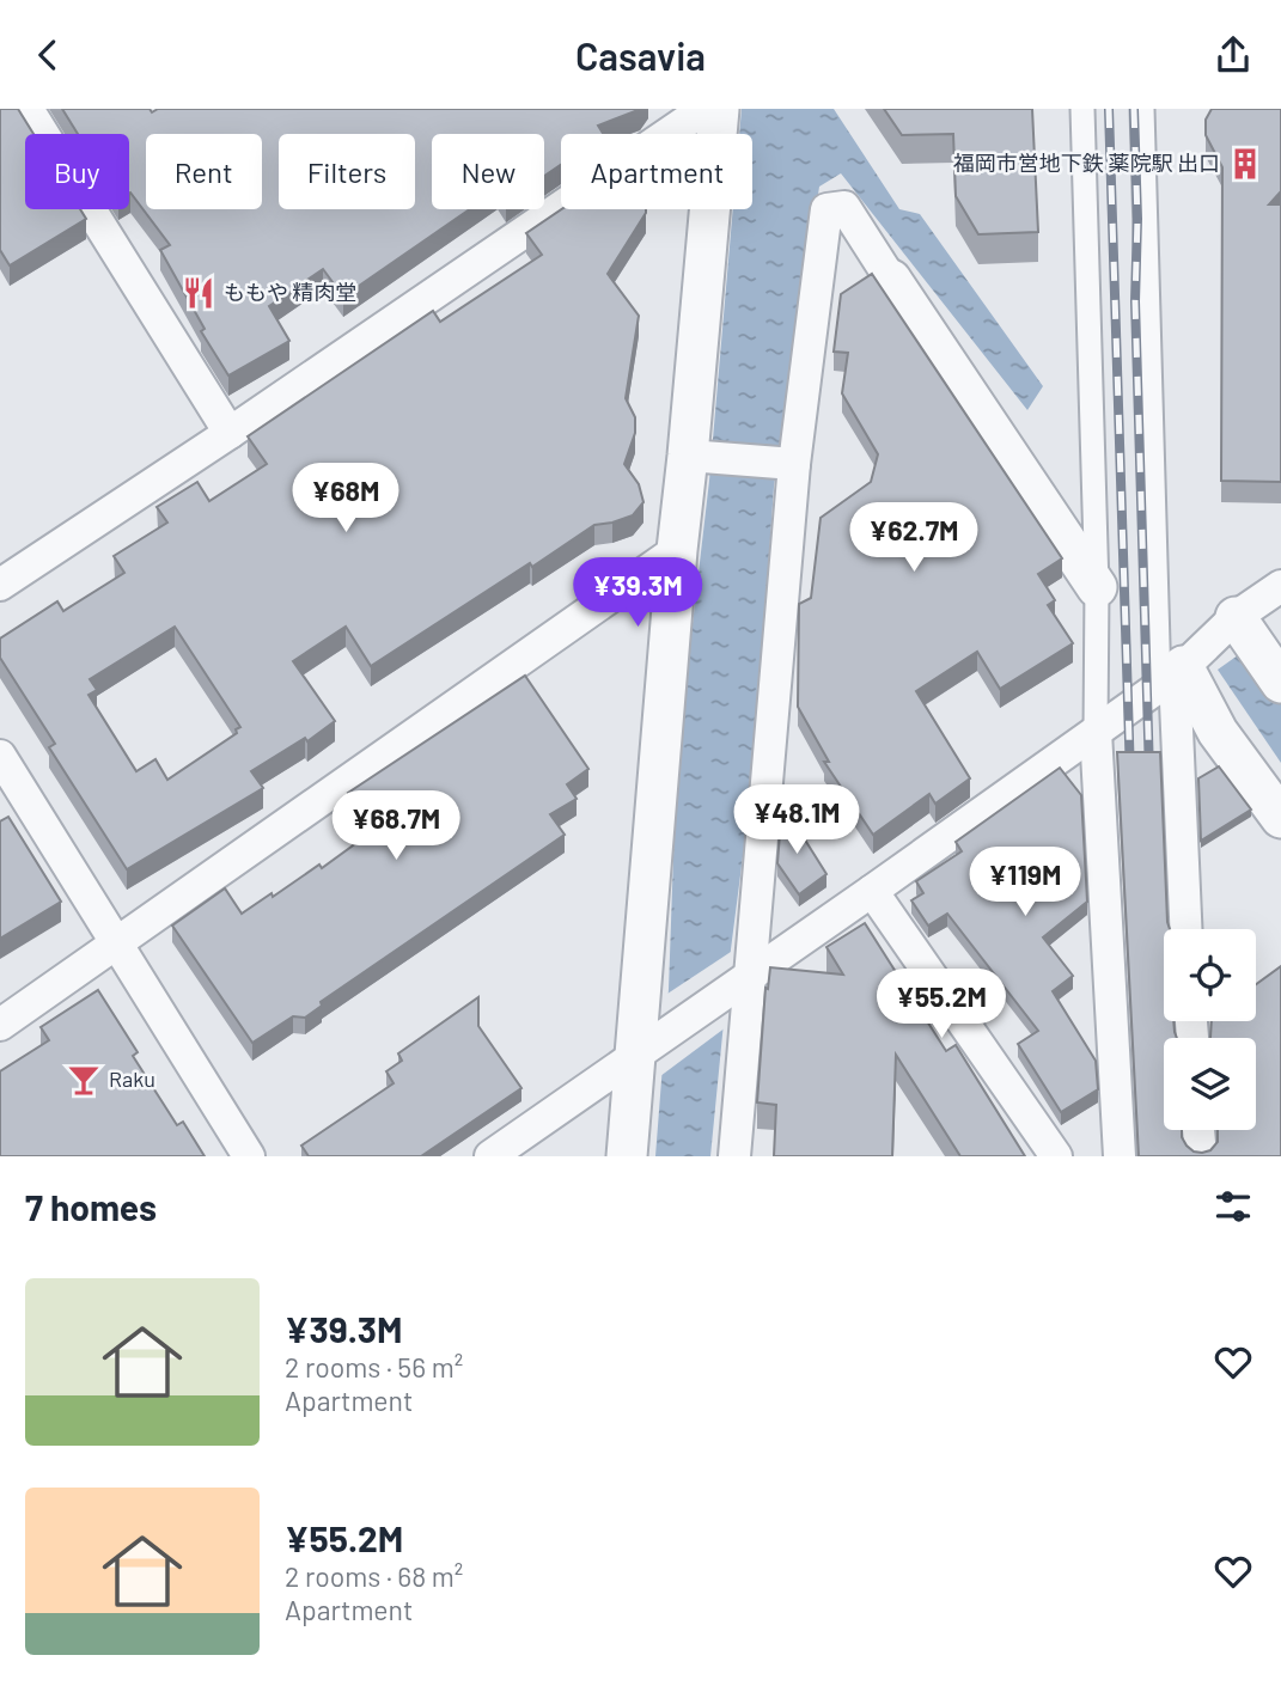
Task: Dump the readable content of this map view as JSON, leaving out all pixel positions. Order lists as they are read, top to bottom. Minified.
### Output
{"places":{"building":["福岡市営地下鉄 薬院駅 出口"],"restaurant":["ももや 精肉堂"],"bar":["Raku"]},"page":{"header":"Casavia","chip":["Buy","Rent","Filters","New","Apartment"],"price":["¥68M","¥62.7M","¥39.3M","¥48.1M","¥68.7M","¥119M","¥55.2M"],"heading":"7 homes","list":[{"name":"¥39.3M","note":"2 rooms · 56 m² · Apartment"},{"name":"¥55.2M","note":"2 rooms · 68 m² · Apartment"}]}}
